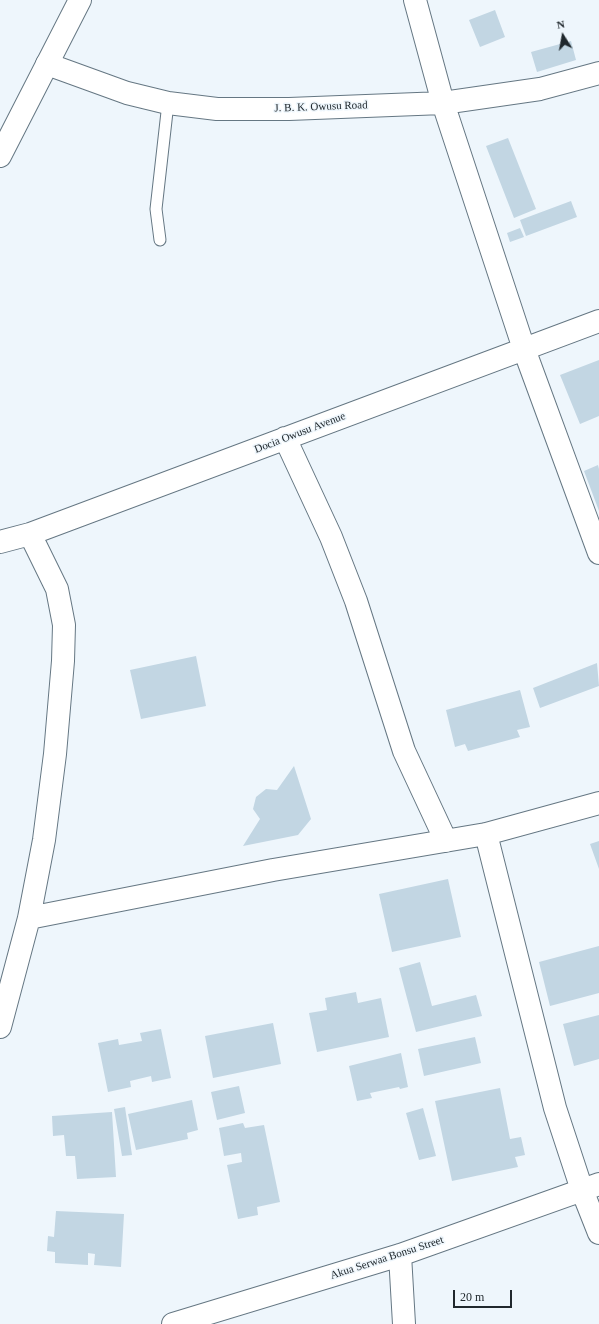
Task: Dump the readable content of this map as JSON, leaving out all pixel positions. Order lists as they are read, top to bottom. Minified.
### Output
{"streets":{"street":["J. B. K. Owusu Road","Docia Owusu Avenue","Akua Serwaa Bonsu Street"]},"scale_bar":"20 m","north":"top"}
